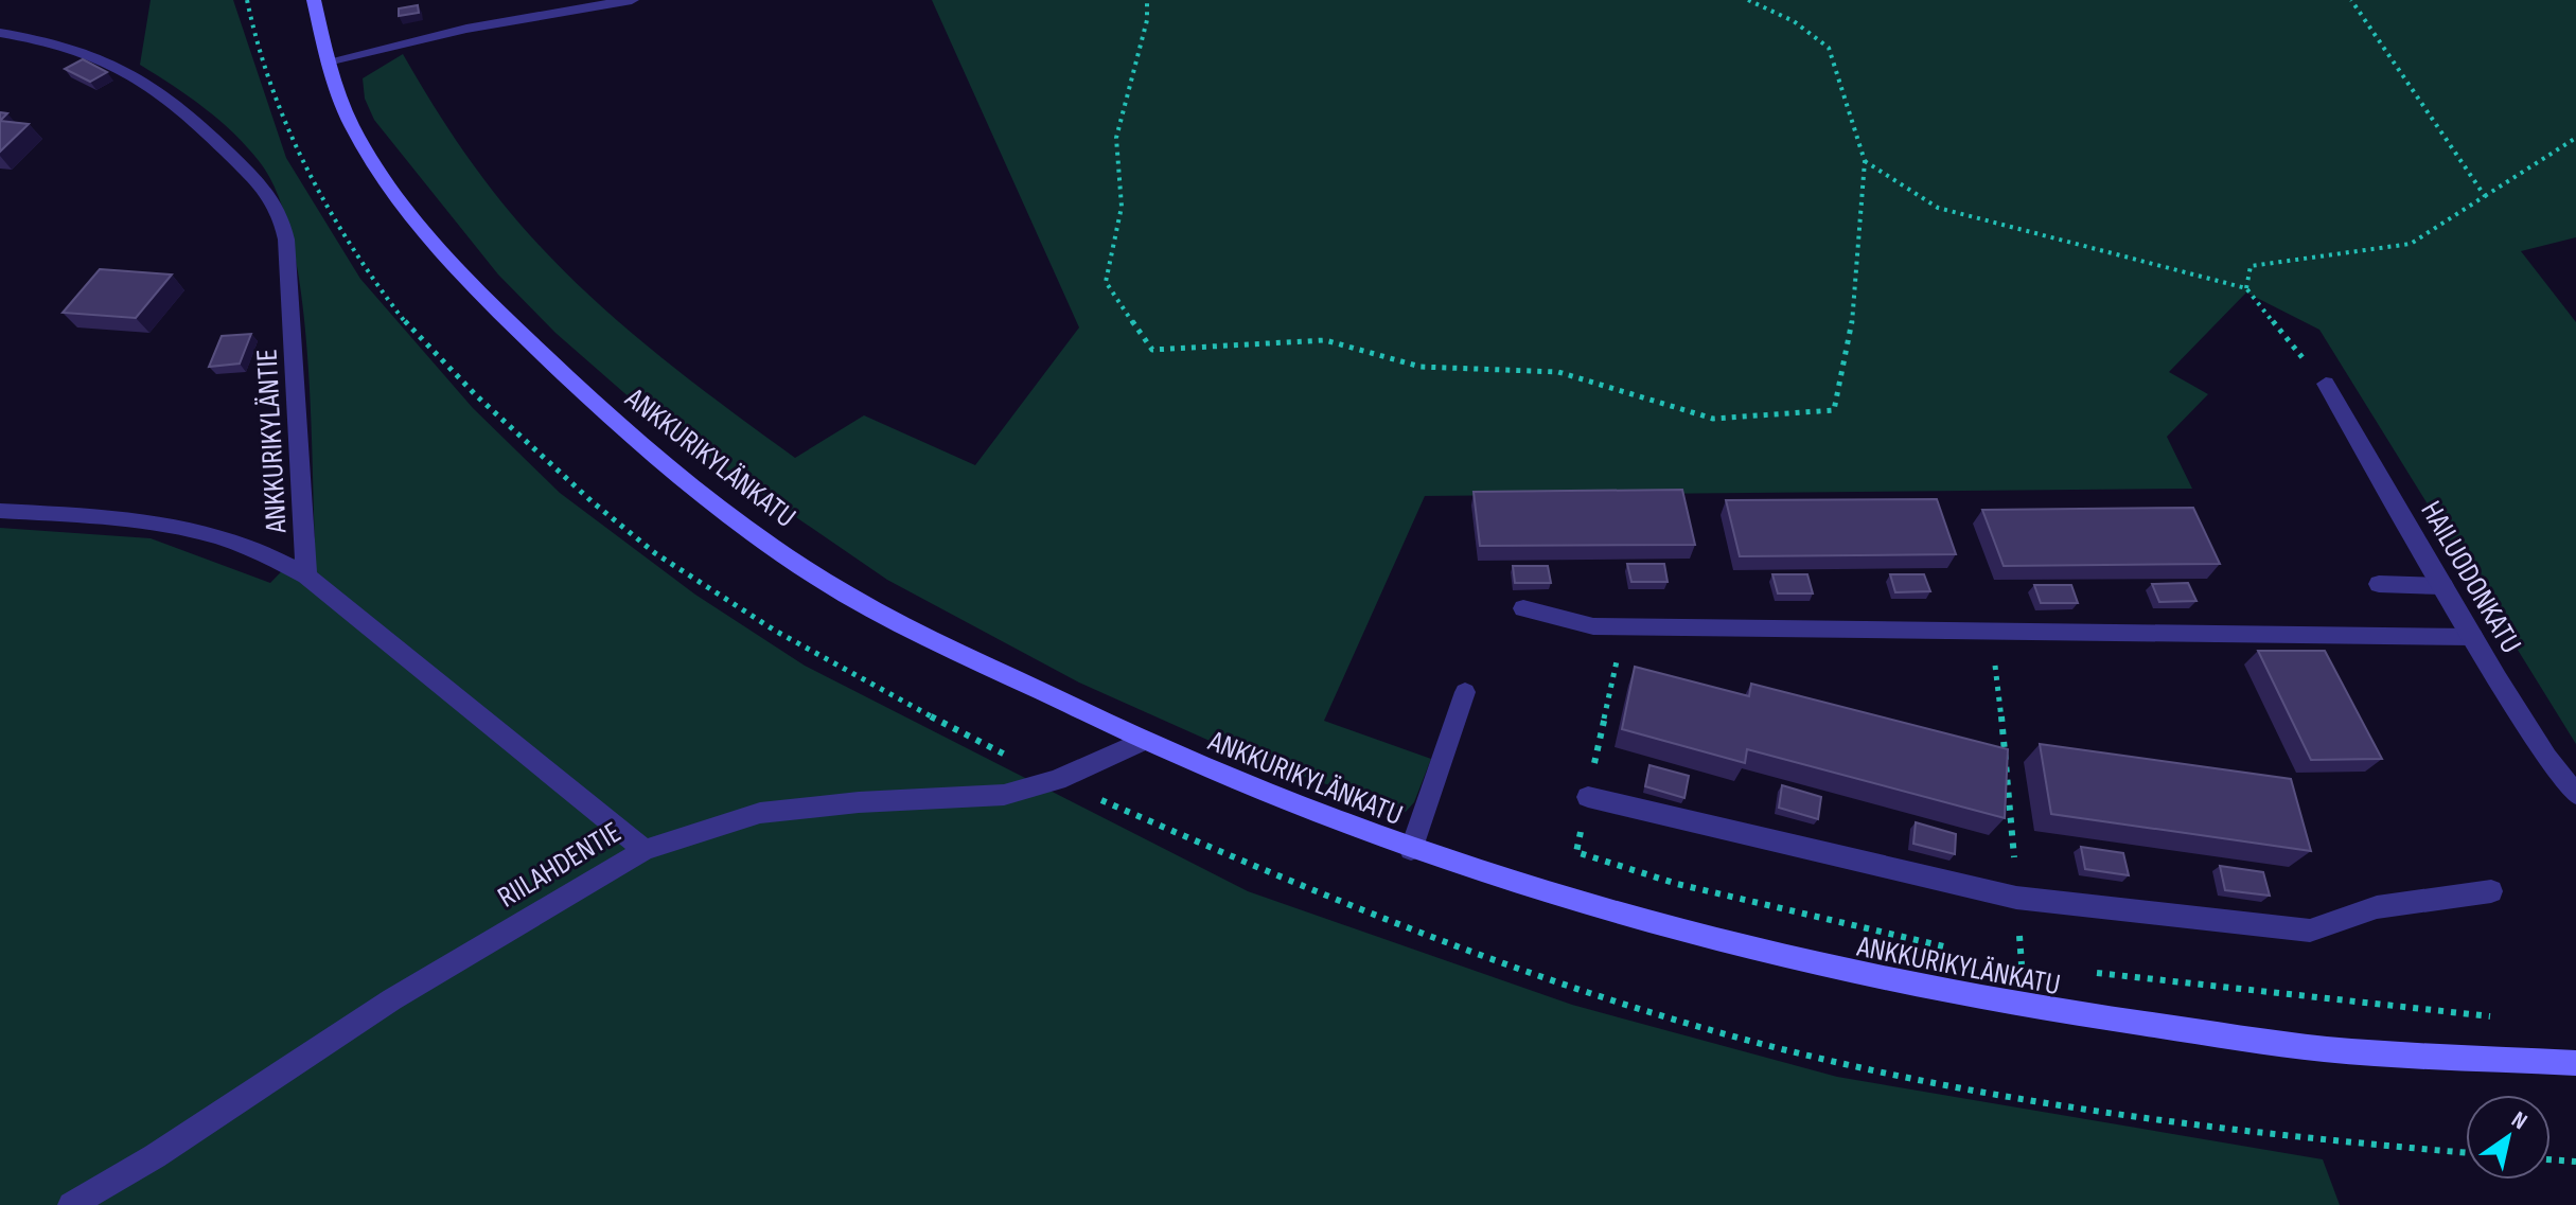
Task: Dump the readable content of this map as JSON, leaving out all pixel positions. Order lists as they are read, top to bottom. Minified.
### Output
{"streets":{"street":["ANKKURIKYLÄNTIE","ANKKURIKYLÄNKATU","HAILUODONKATU","RIILAHDENTIE"]},"crossings":[["ANKKURIKYLÄNKATU","RIILAHDENTIE"]],"north":"top right"}
